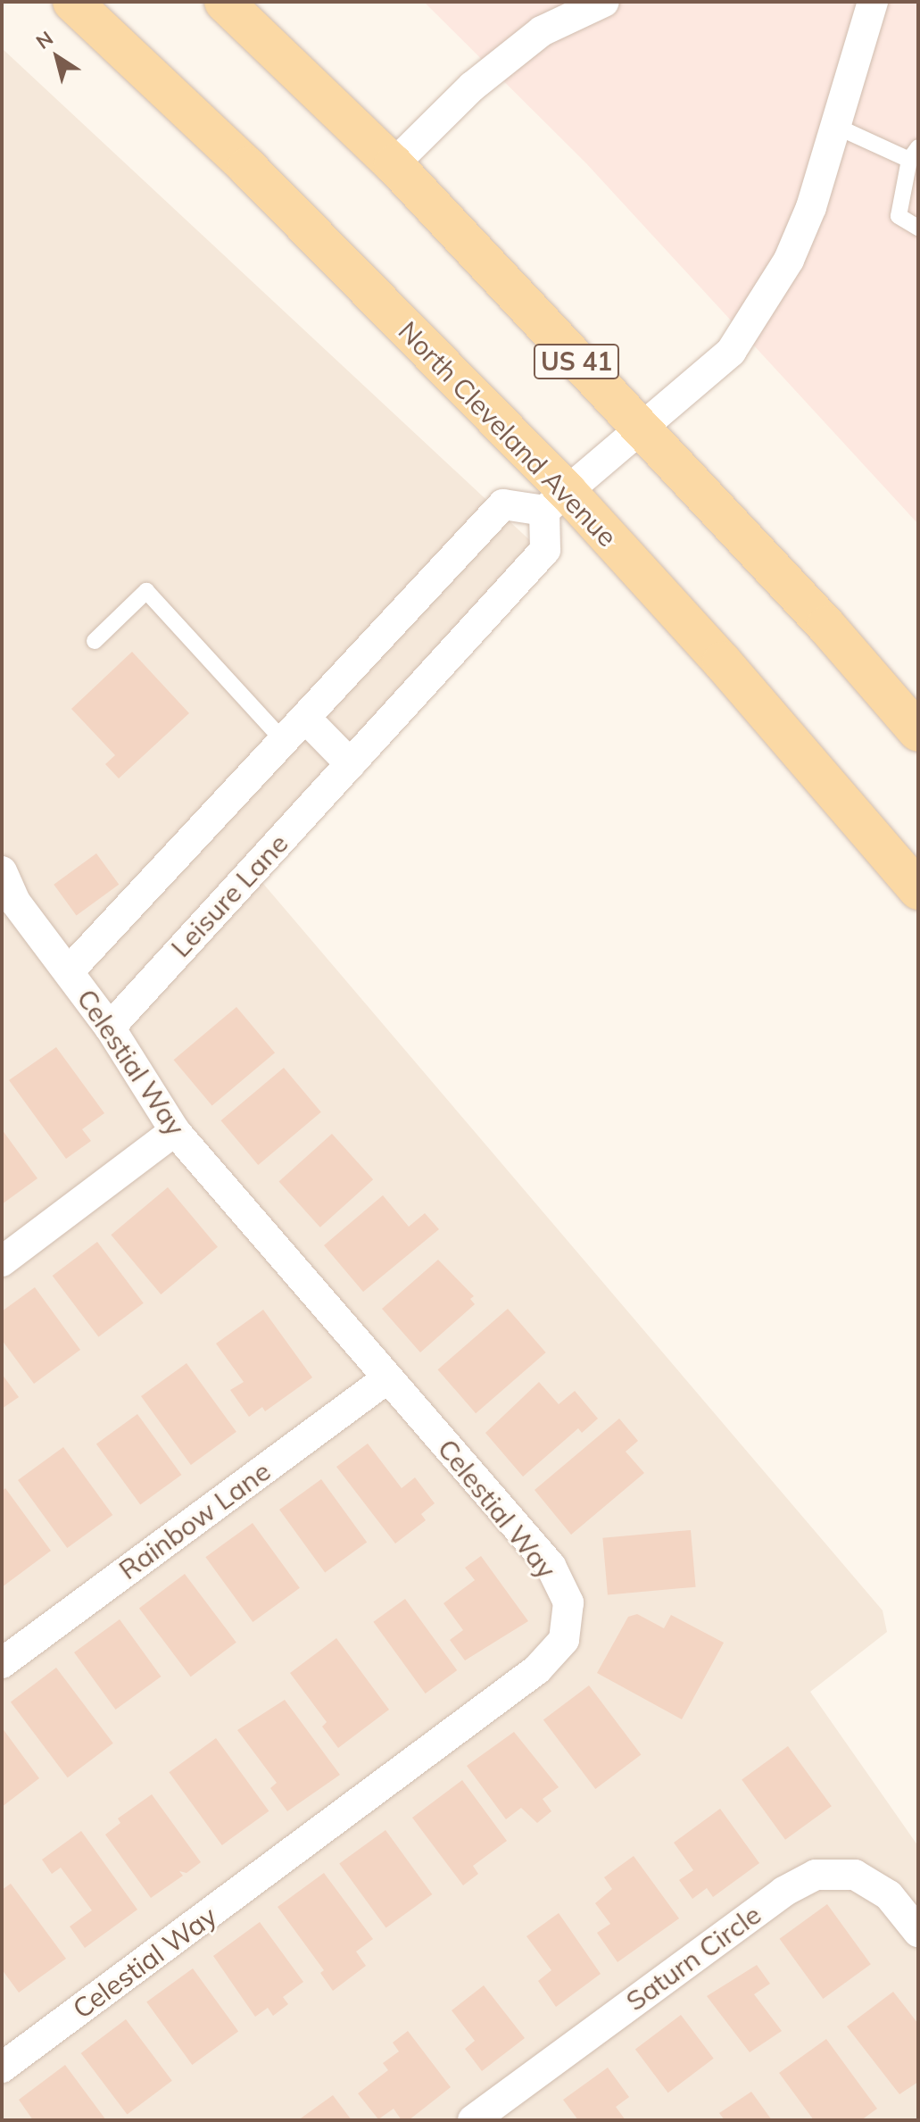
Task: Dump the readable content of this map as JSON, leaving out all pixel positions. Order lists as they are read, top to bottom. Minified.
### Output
{"streets":{"main road":["US 41","North Cleveland Avenue"],"street":["Leisure Lane","Celestial Way","Rainbow Lane","Saturn Circle"]},"crossings":[["North Cleveland Avenue","Leisure Lane"],["Leisure Lane","Celestial Way"],["Celestial Way","Rainbow Lane"]],"north":"top left"}
